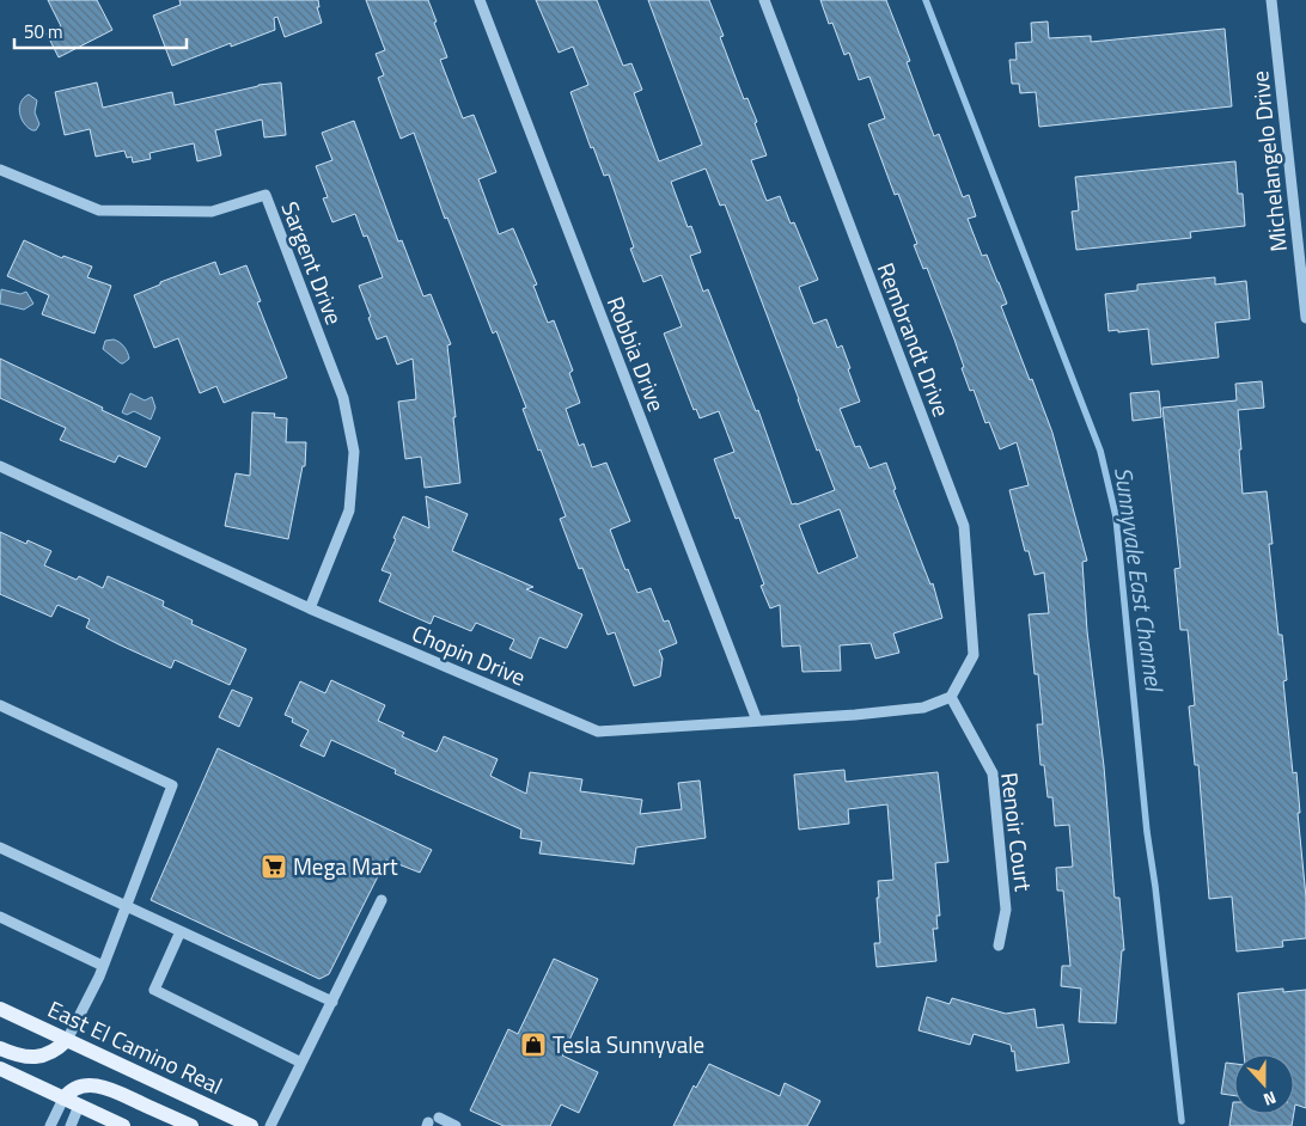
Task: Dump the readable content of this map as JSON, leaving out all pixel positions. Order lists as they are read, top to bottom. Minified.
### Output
{"streets":{"main road":["East El Camino Real"],"street":["Michelangelo Drive","Sargent Drive","Rembrandt Drive","Robbia Drive","Chopin Drive","Renoir Court"]},"crossings":[["Sargent Drive","Chopin Drive"],["Rembrandt Drive","Chopin Drive"],["Rembrandt Drive","Renoir Court"],["Robbia Drive","Chopin Drive"],["Chopin Drive","Renoir Court"]],"water":["Sunnyvale East Channel"],"places":{"supermarket":["Mega Mart"],"shop":["Tesla Sunnyvale"]},"scale_bar":"50 m","north":"bottom"}
